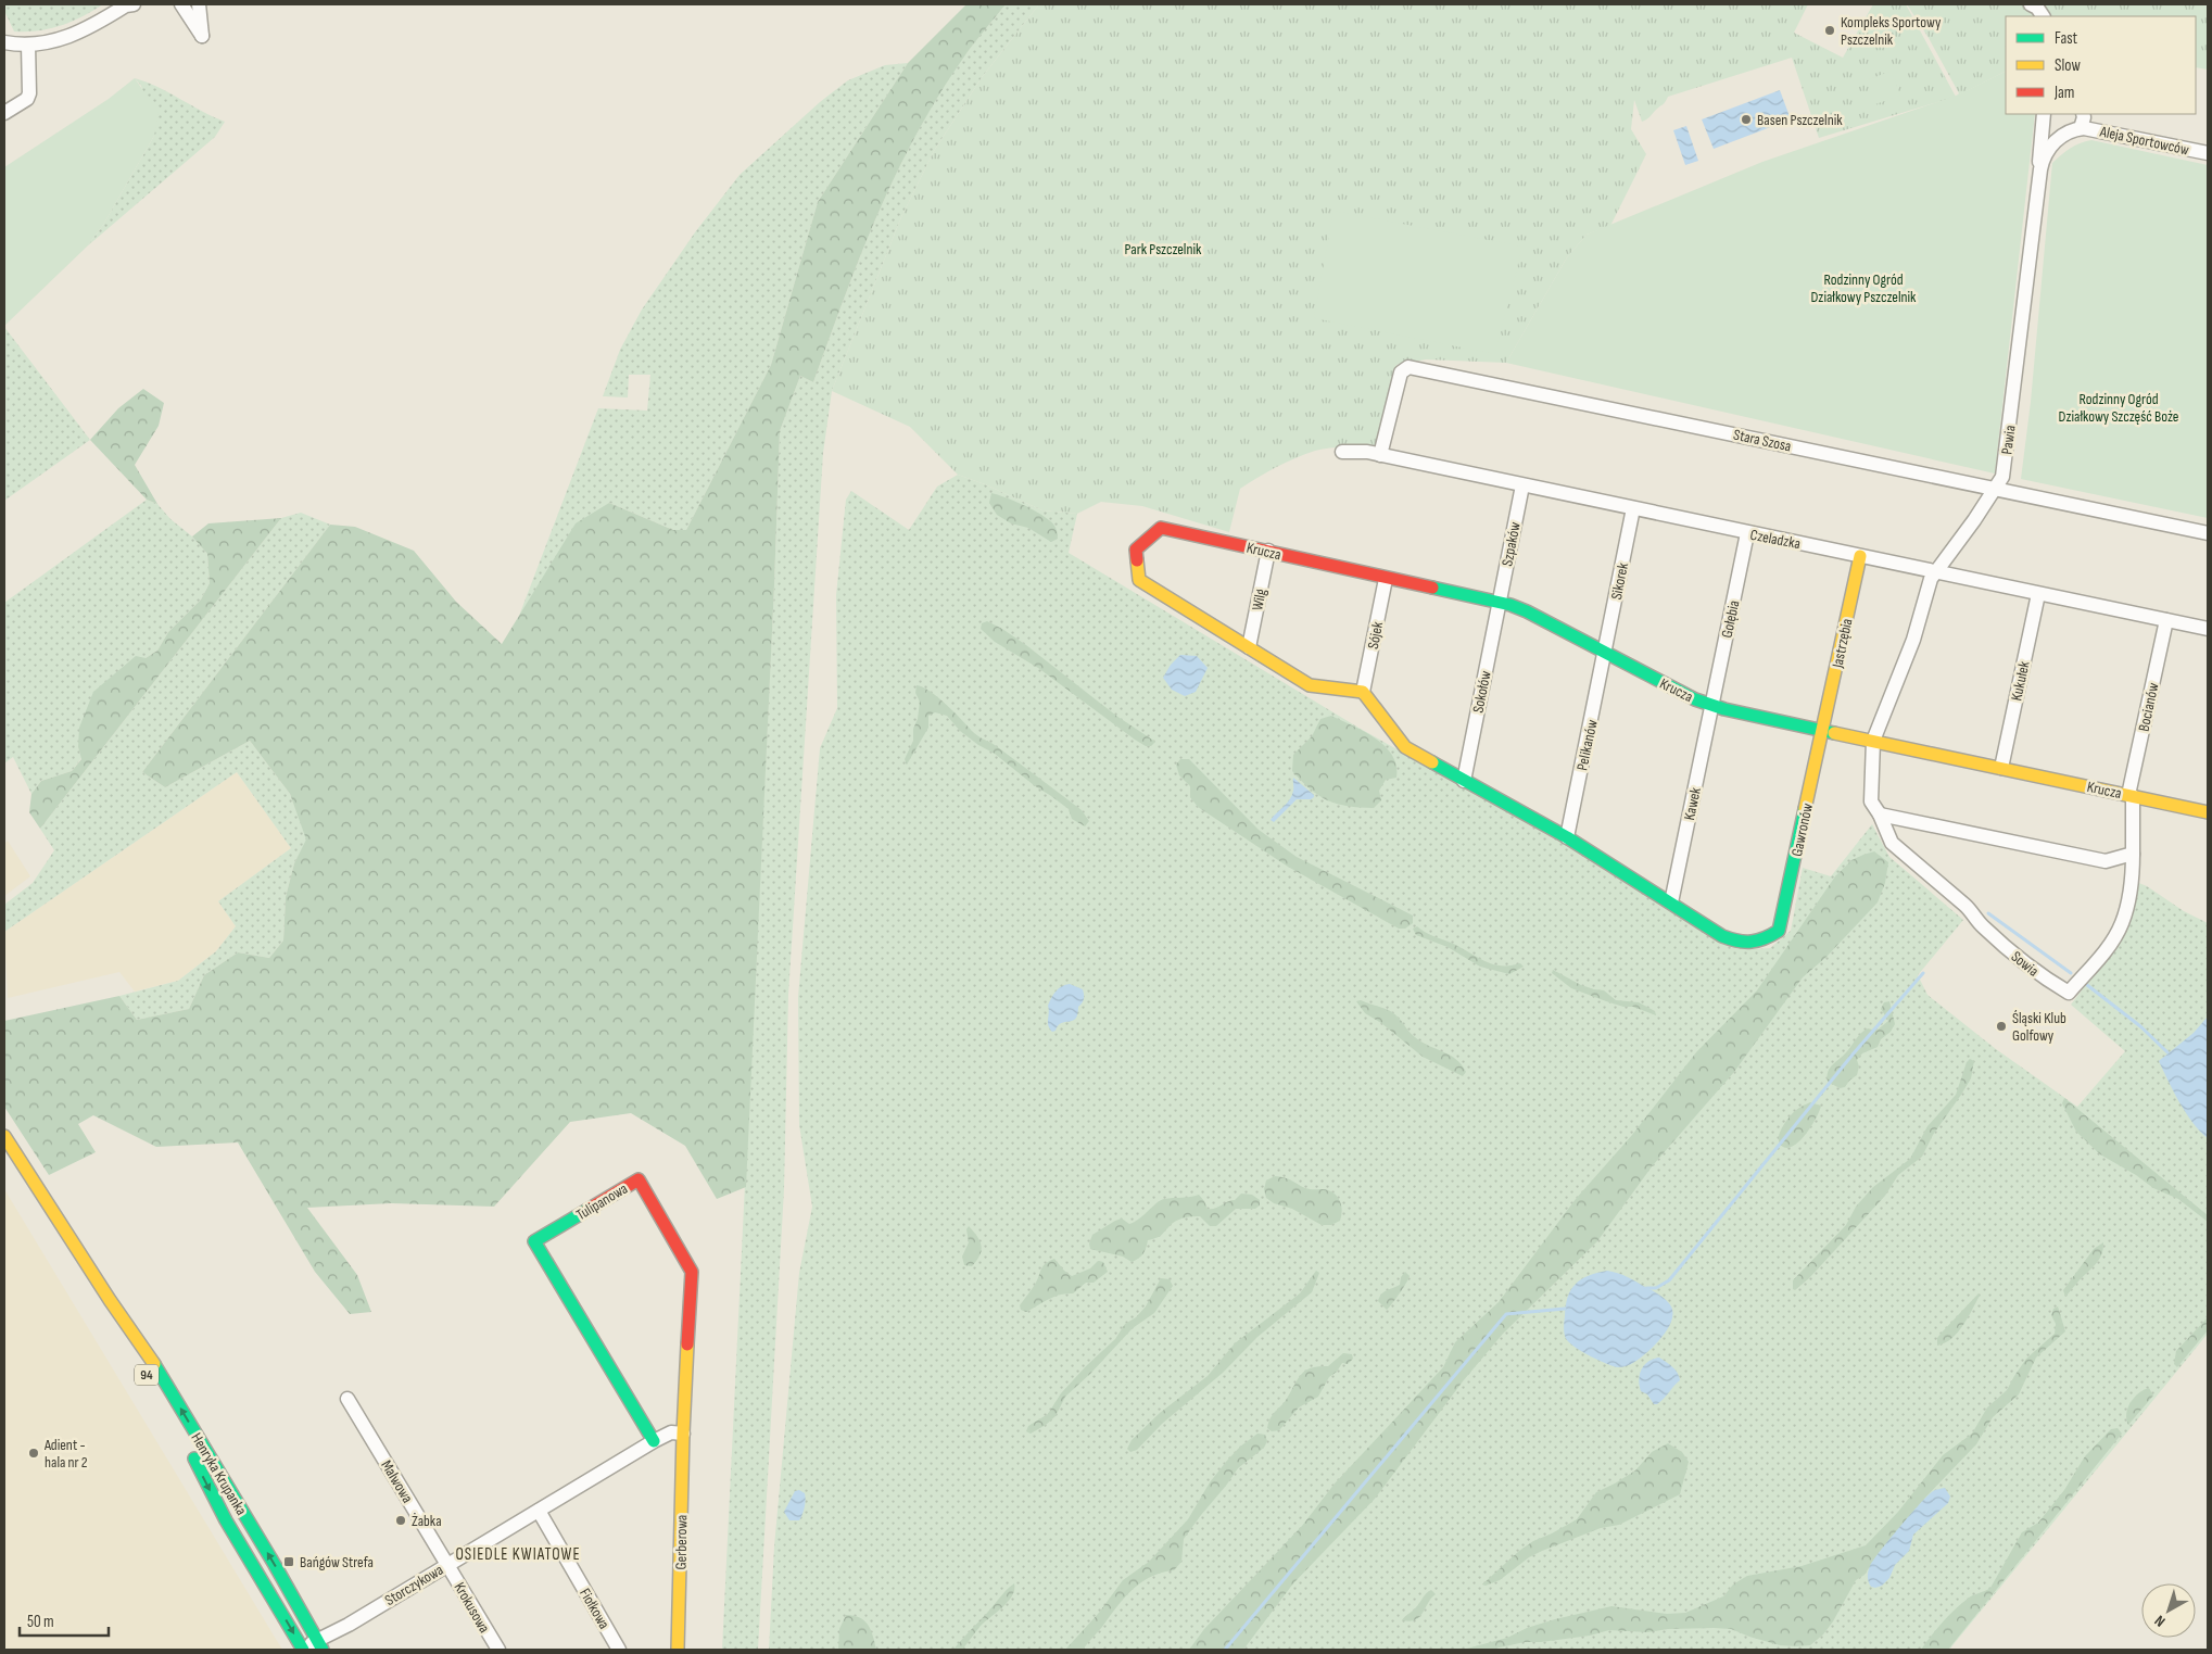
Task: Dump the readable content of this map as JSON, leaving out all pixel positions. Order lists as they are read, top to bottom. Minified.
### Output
{"streets":{"street":["Aleja Sportowców","Stara Szosa","Pawia","Czeladzka","Szpaków","Krucza","Sikorek","Wilg","Gołębia","Sójek","Jastrzębia","Kukułek","Sokołów","Bocianów","Pelikanów","Kawek","Gawronów","Sowia","Tulipanowa","94","Henryka Krupanka","Malwowa","Gerberowa","Storczykowa","Krokusowa","Fiołkowa"]},"crossings":[["Aleja Sportowców","Pawia"],["Stara Szosa","Pawia"],["Stara Szosa","Czeladzka"],["Pawia","Czeladzka"],["Pawia","Krucza"],["Pawia","Sowia"],["Czeladzka","Szpaków"],["Czeladzka","Sikorek"],["Czeladzka","Gołębia"],["Czeladzka","Jastrzębia"],["Czeladzka","Kukułek"],["Czeladzka","Bocianów"],["Szpaków","Krucza"],["Szpaków","Sokołów"],["Krucza","Sikorek"],["Krucza","Wilg"],["Krucza","Gołębia"],["Krucza","Sójek"],["Krucza","Jastrzębia"],["Krucza","Kukułek"],["Krucza","Sokołów"],["Krucza","Bocianów"],["Krucza","Pelikanów"],["Krucza","Kawek"],["Krucza","Gawronów"],["Krucza","Sowia"],["Sikorek","Pelikanów"],["Gołębia","Kawek"],["Jastrzębia","Gawronów"],["Bocianów","Sowia"],["Kawek","Gawronów"],["Tulipanowa","Gerberowa"],["Tulipanowa","Storczykowa"],["Henryka Krupanka","Storczykowa"],["Malwowa","Storczykowa"],["Malwowa","Krokusowa"],["Gerberowa","Storczykowa"],["Storczykowa","Krokusowa"],["Storczykowa","Fiołkowa"]],"districts":["OSIEDLE KWIATOWE"],"parks":["Park Pszczelnik","Rodzinny Ogród Działkowy Pszczelnik","Rodzinny Ogród Działkowy Szczęść Boże"],"places":{"other":["Kompleks Sportowy Pszczelnik","Basen Pszczelnik","Śląski Klub Golfowy","Adient - hala nr 2","Żabka"],"transit":["Bańgów Strefa"]},"legend":["Fast","Slow","Jam"],"scale_bar":"50 m","north":"bottom left"}
